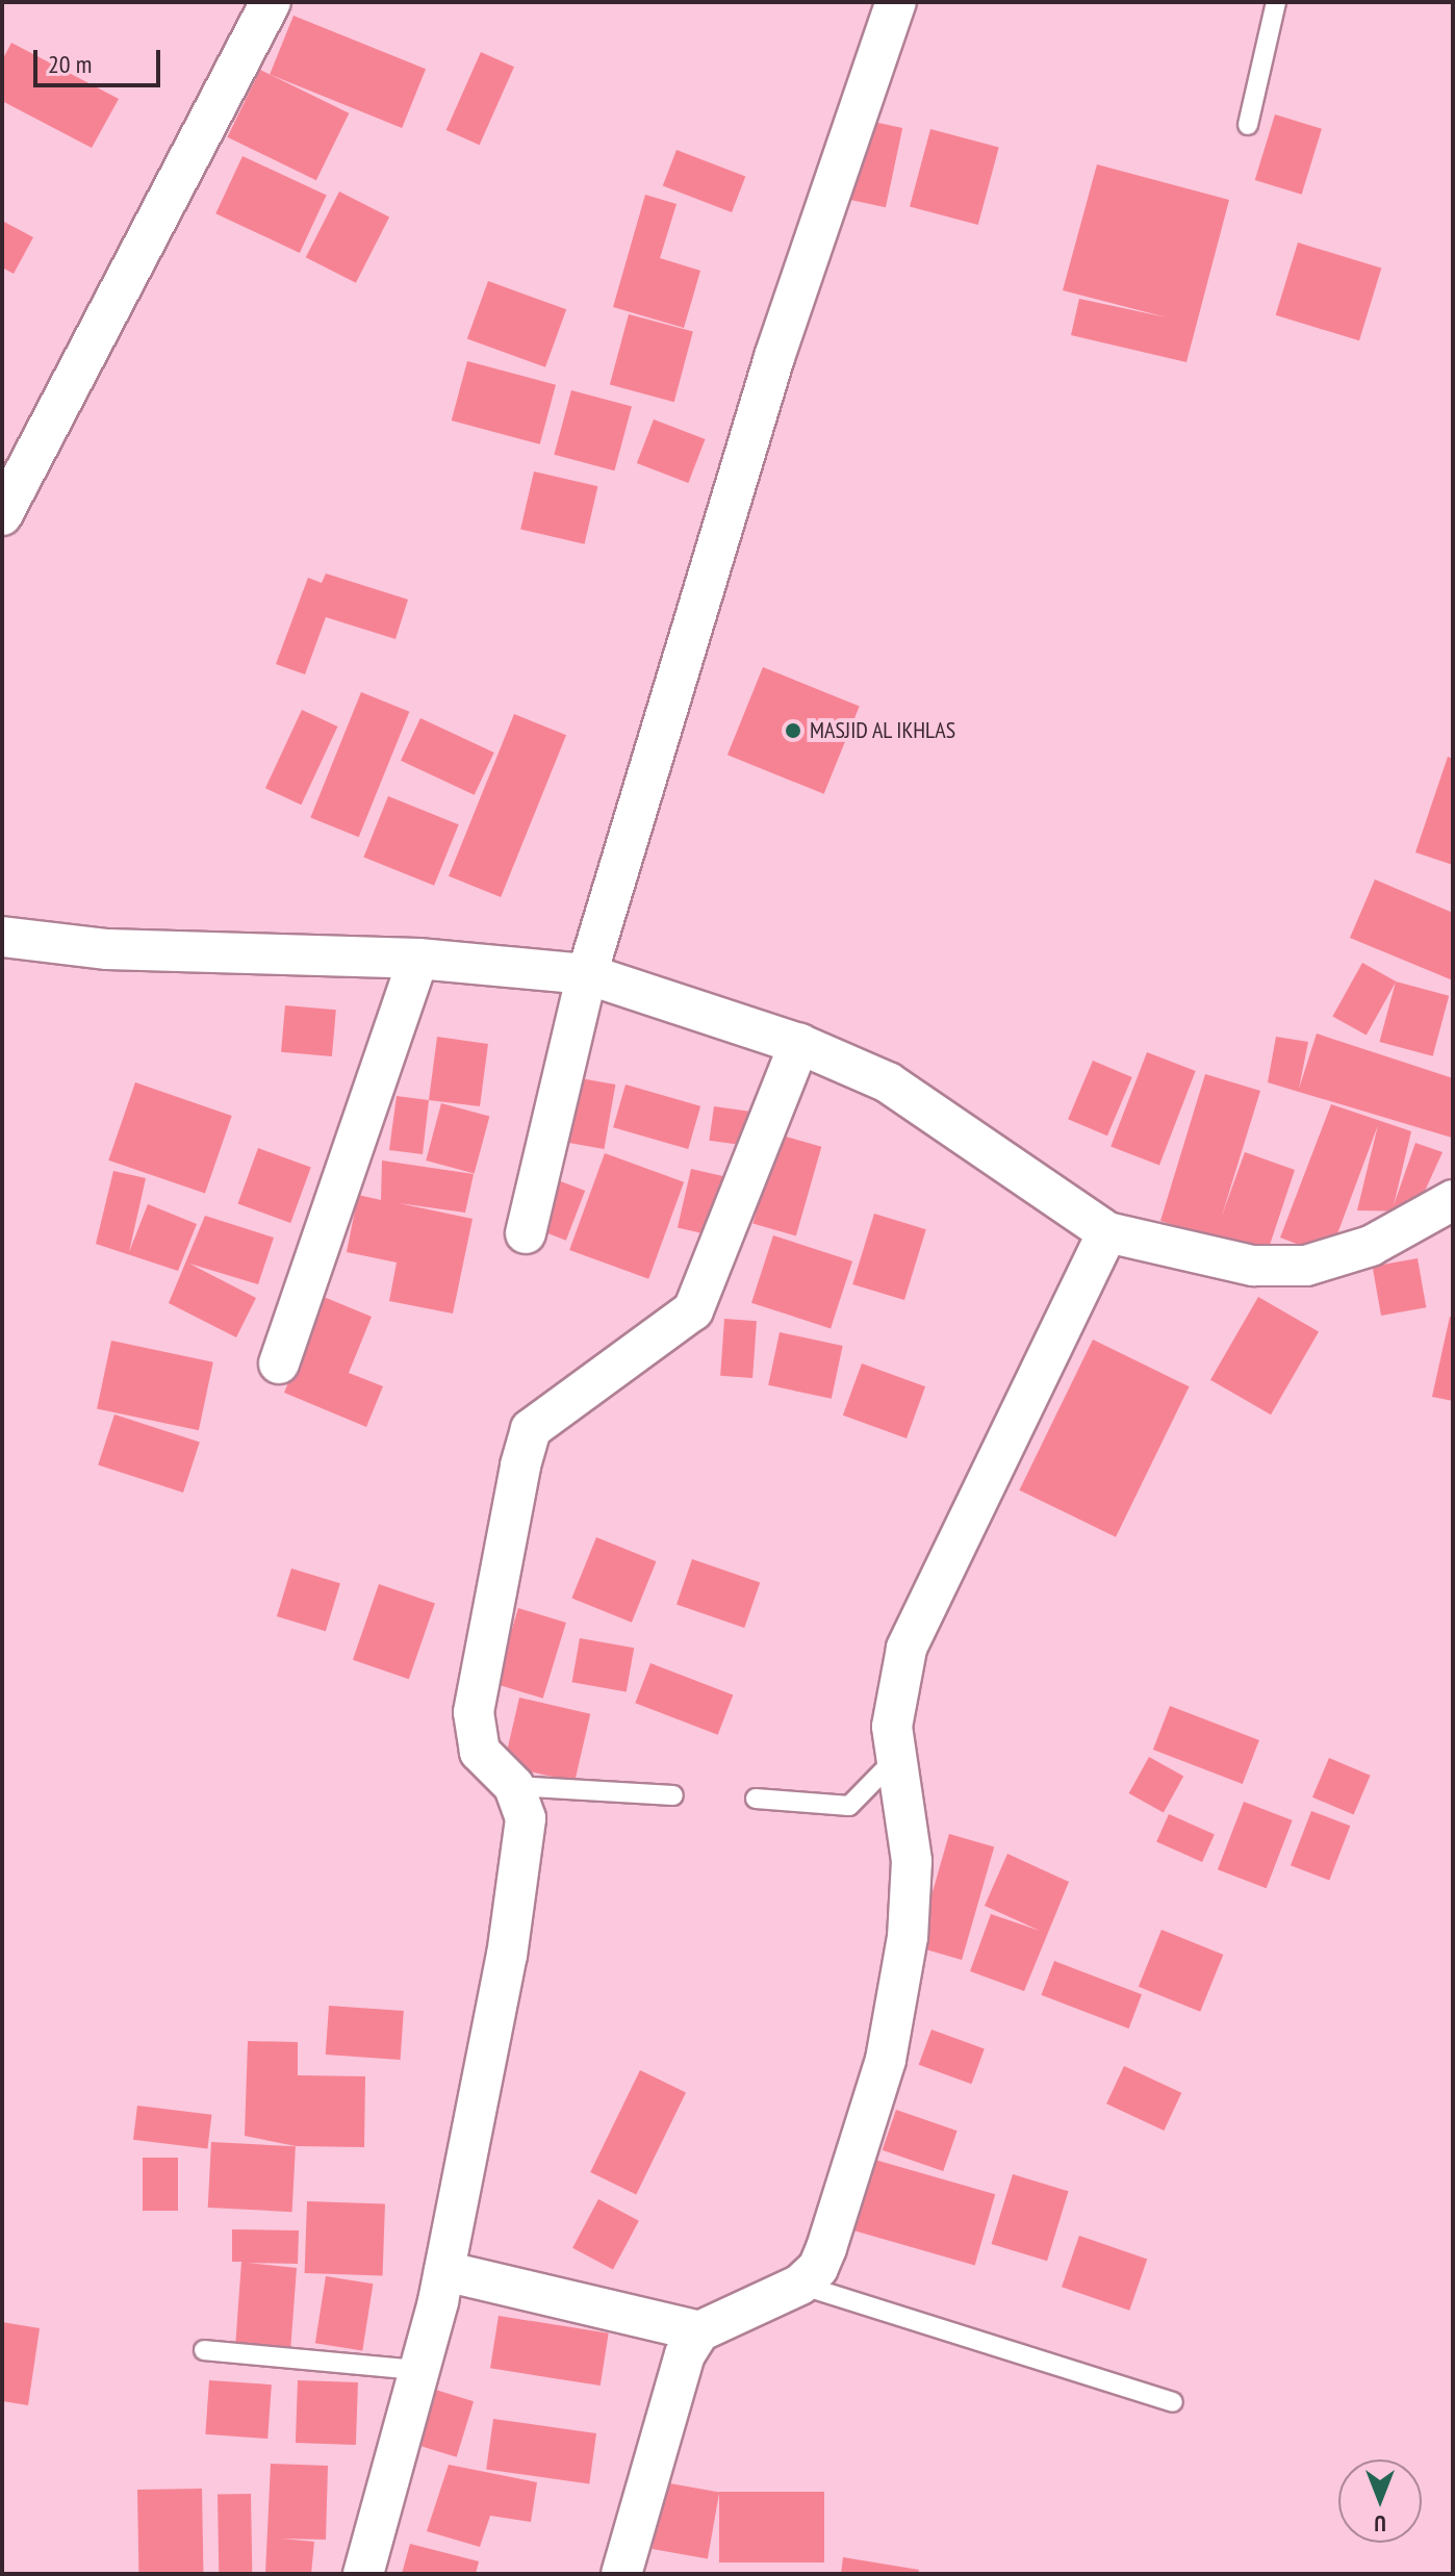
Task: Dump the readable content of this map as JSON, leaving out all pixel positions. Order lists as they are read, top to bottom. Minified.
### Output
{"places":["MASJID AL IKHLAS"],"scale_bar":"20 m","north":"bottom"}
